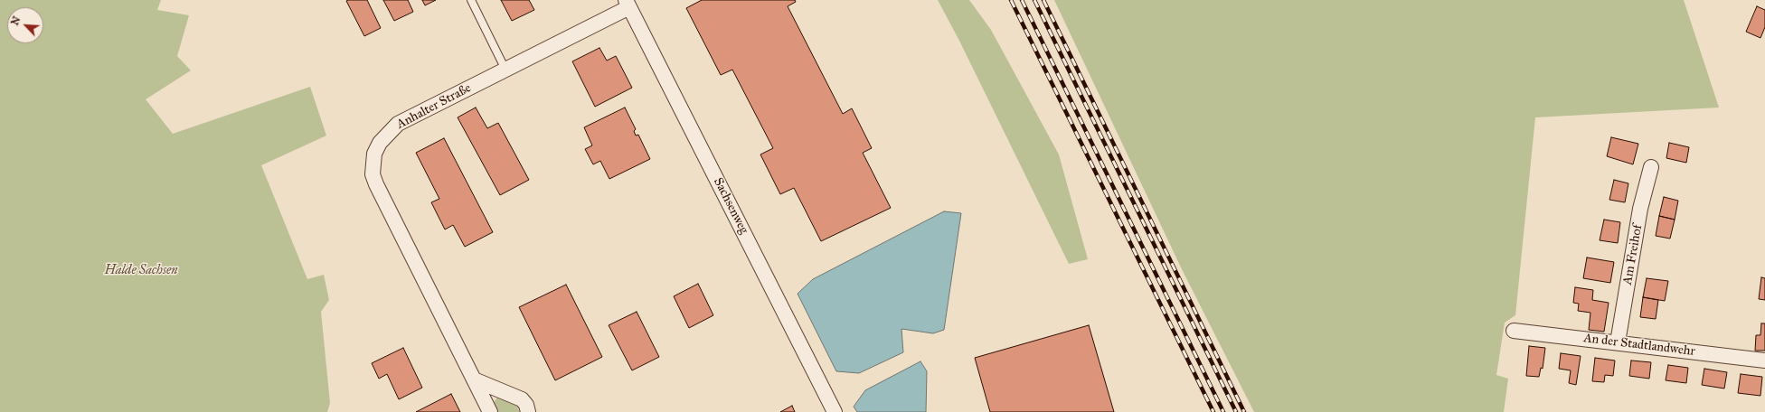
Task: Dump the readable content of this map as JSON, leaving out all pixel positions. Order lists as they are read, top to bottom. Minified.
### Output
{"streets":{"street":["Anhalter Straße","Sachsenweg","Am Freihof","An der Stadtlandwehr"]},"crossings":[["Anhalter Straße","Sachsenweg"],["Am Freihof","An der Stadtlandwehr"]],"parks":["Halde Sachsen"],"north":"top left"}
